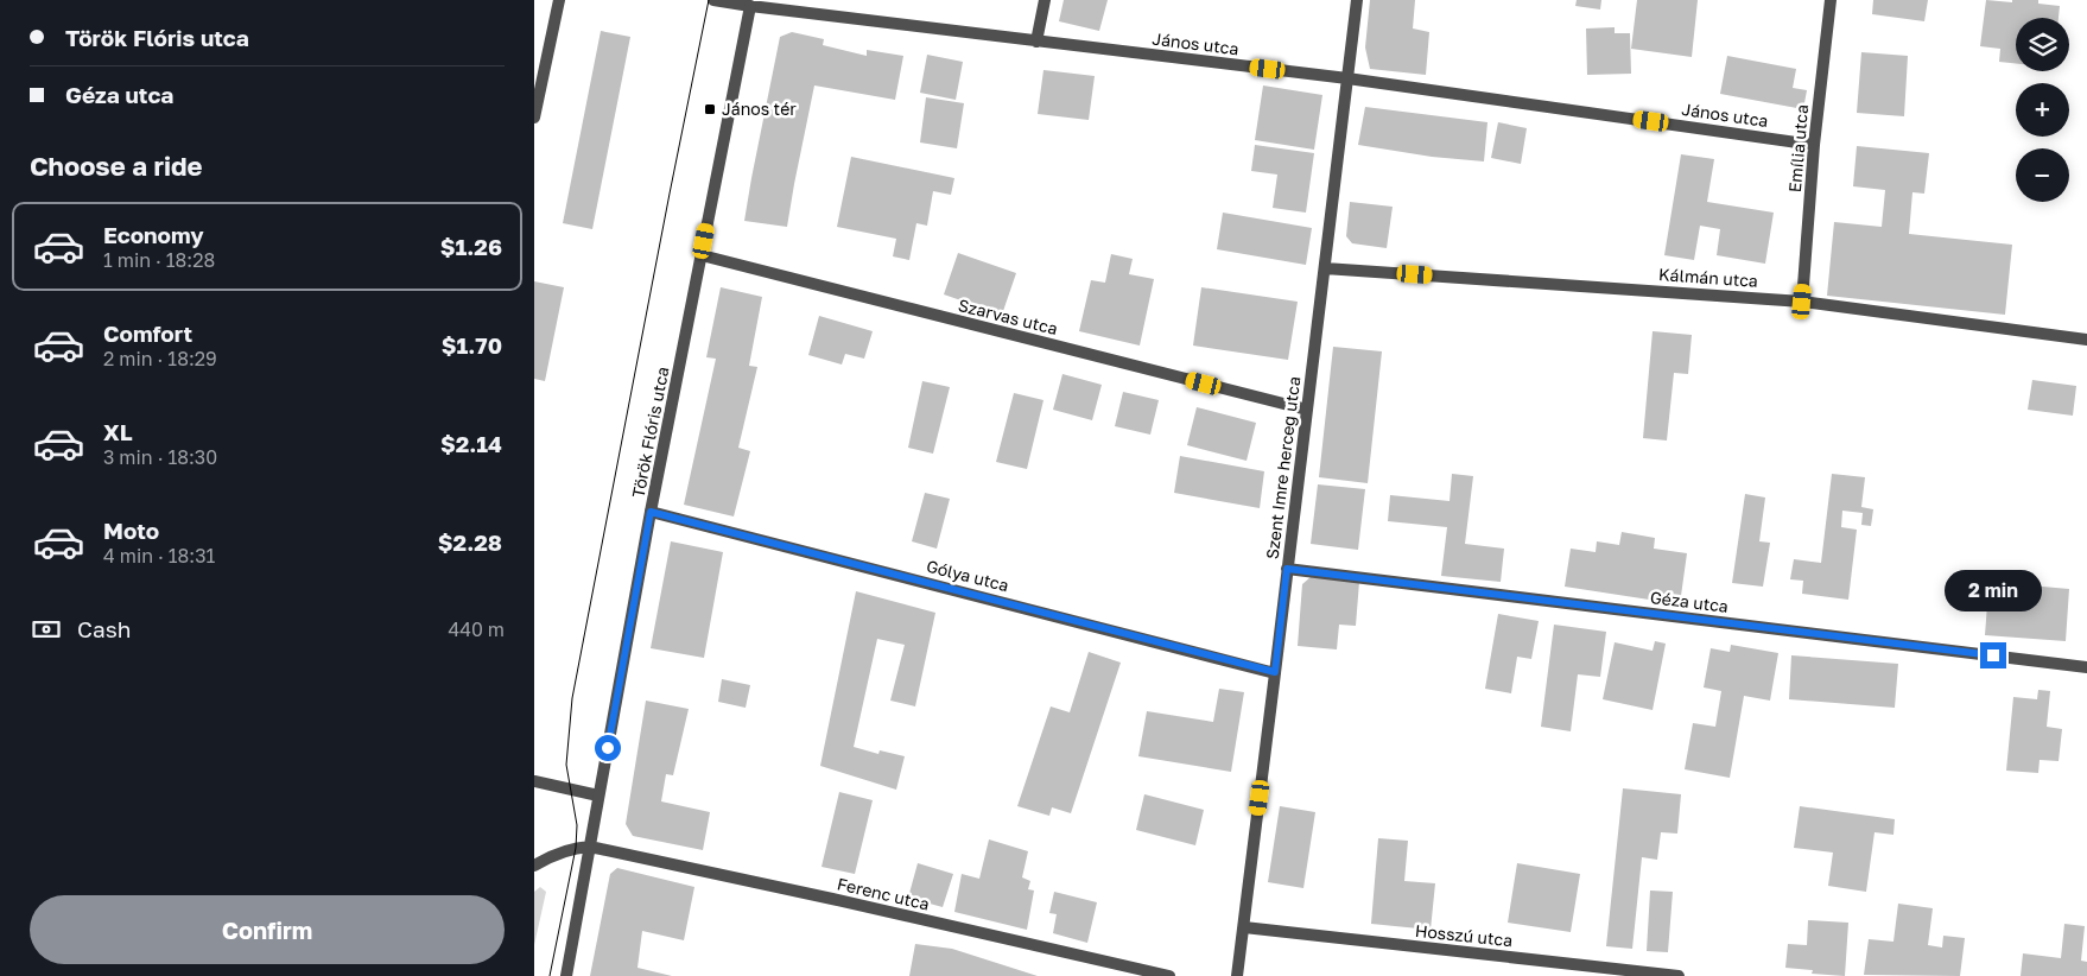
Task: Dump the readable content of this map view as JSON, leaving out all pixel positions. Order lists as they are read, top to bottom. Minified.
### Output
{"streets":{"street":["János utca","Emília utca","Kálmán utca","Szarvas utca","Török Flóris utca","Szent Imre herceg utca","Gólya utca","Géza utca","Ferenc utca","Hosszú utca"]},"crossings":[["János utca","Emília utca"],["János utca","Török Flóris utca"],["János utca","Szent Imre herceg utca"],["Emília utca","Kálmán utca"],["Kálmán utca","Szent Imre herceg utca"],["Szarvas utca","Török Flóris utca"],["Szarvas utca","Szent Imre herceg utca"],["Török Flóris utca","Gólya utca"],["Török Flóris utca","Ferenc utca"],["Szent Imre herceg utca","Gólya utca"],["Szent Imre herceg utca","Géza utca"],["Szent Imre herceg utca","Hosszú utca"]],"places":{"transit":["János tér"]},"page":{"banner":["Török Flóris utca","Géza utca"],"map_buttons":["+","−"],"heading":"Choose a ride","list":[{"name":"Economy","note":"1 min · 18:28","value":"$1.26"},{"name":"Comfort","note":"2 min · 18:29","value":"$1.70"},{"name":"XL","note":"3 min · 18:30","value":"$2.14"},{"name":"Moto","note":"4 min · 18:31","value":"$2.28"}],"bubble":"2 min","pay":["Cash","440 m"],"buttons":"Confirm"}}
